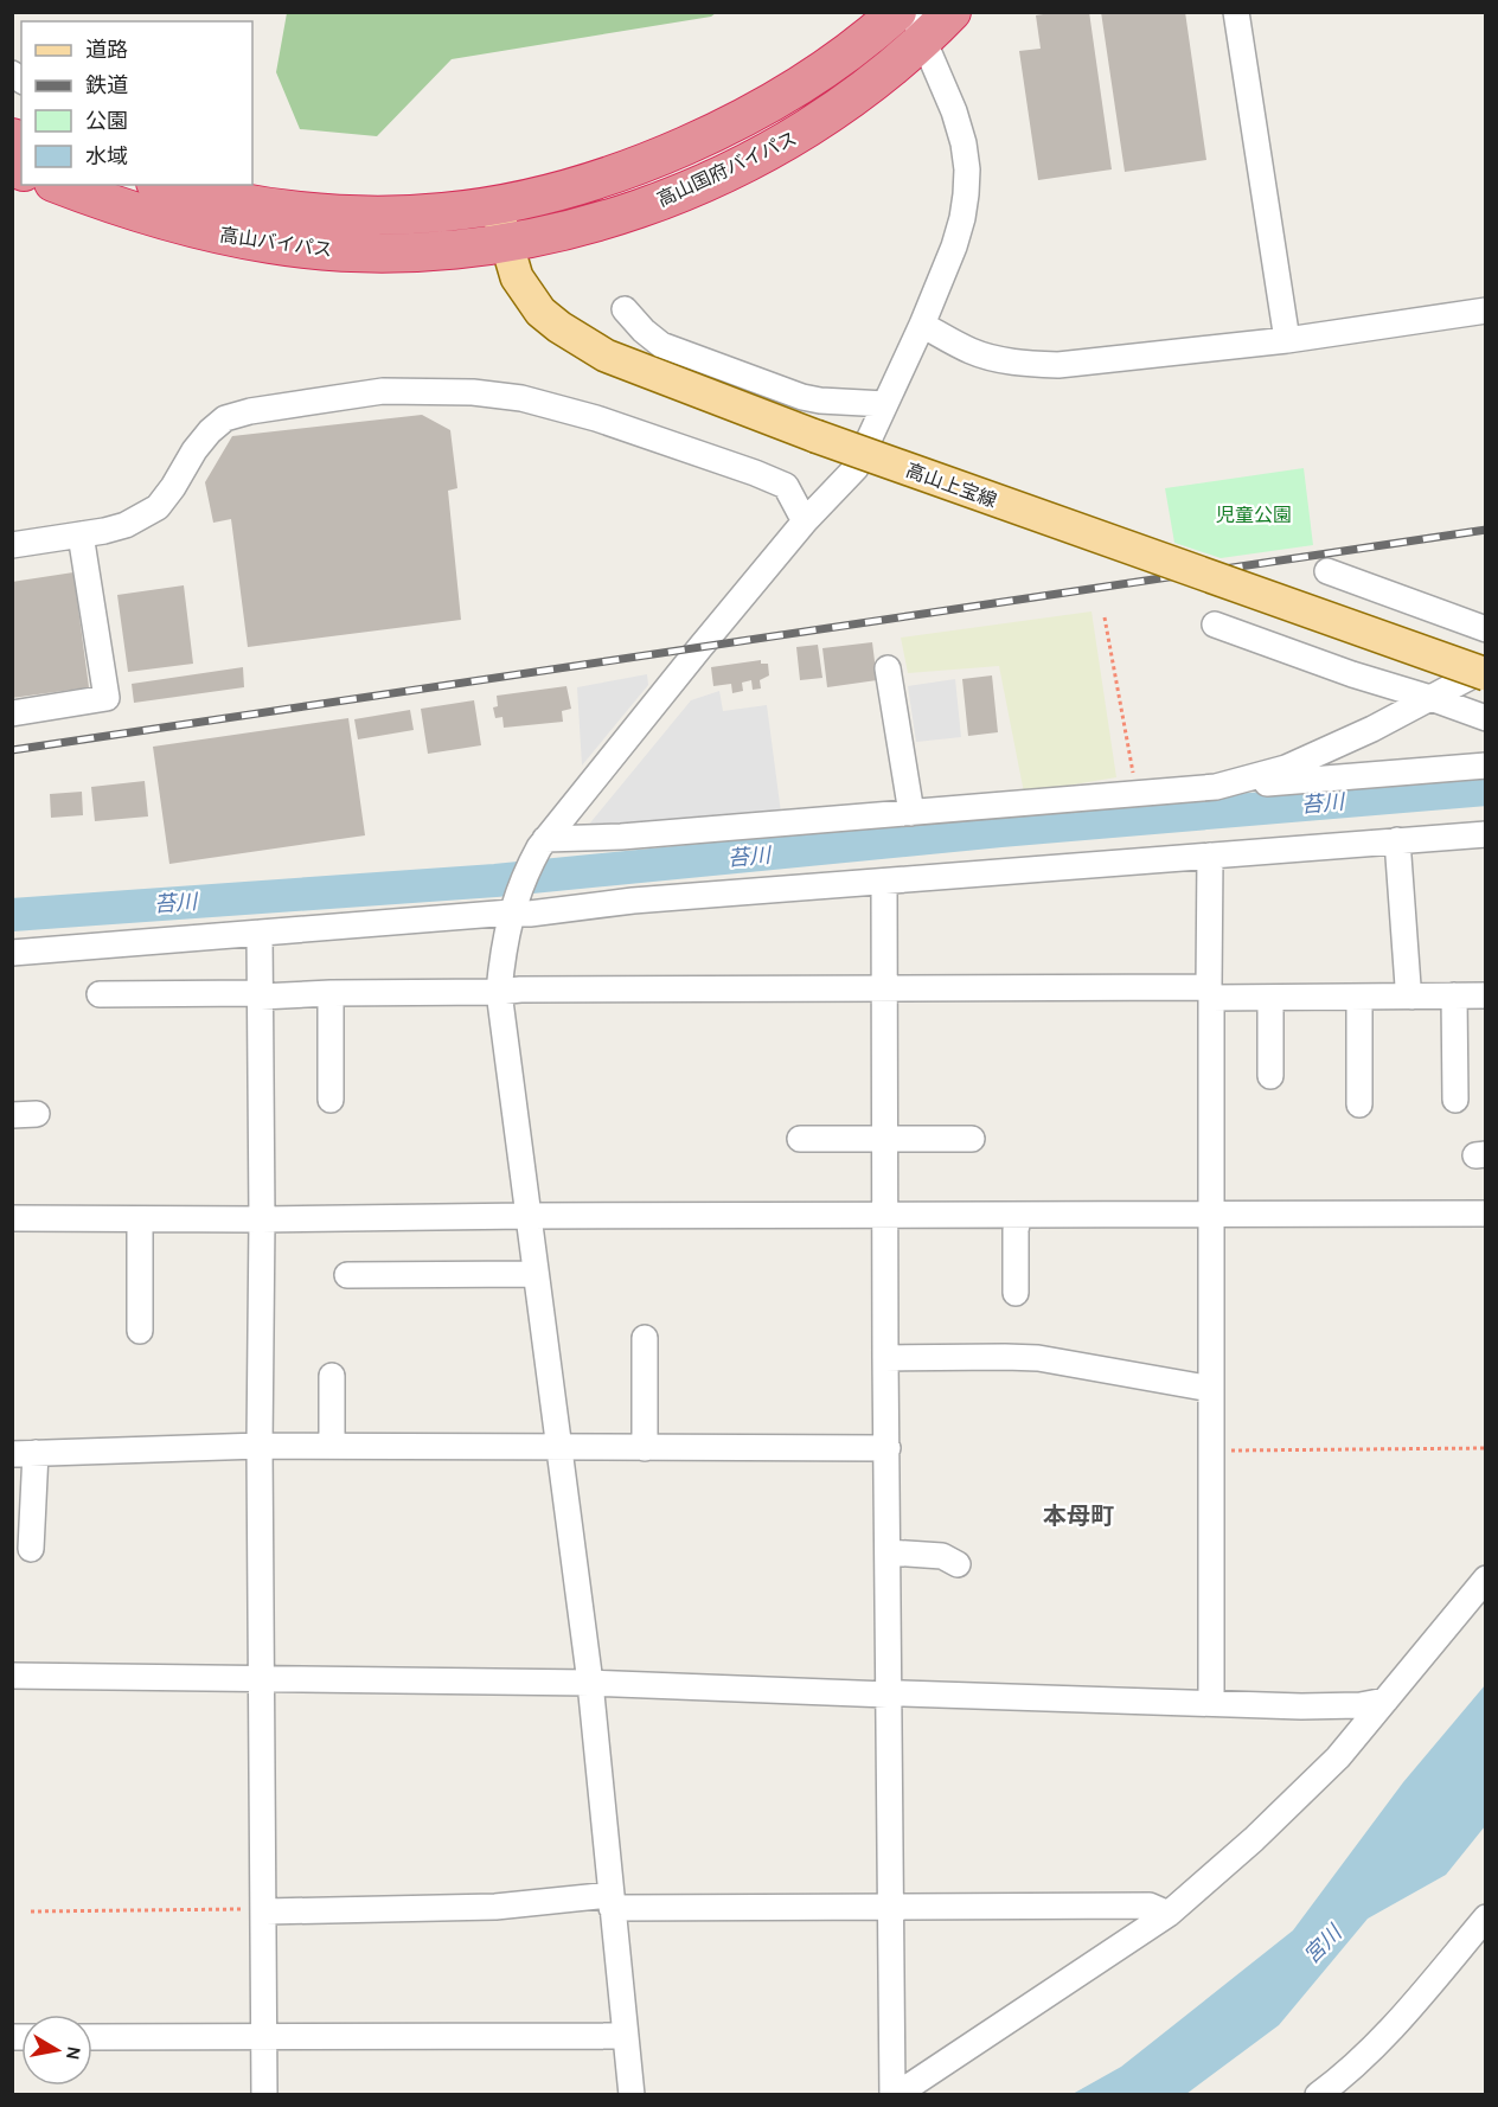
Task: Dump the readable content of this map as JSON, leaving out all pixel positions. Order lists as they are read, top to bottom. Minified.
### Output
{"streets":{"highway":["高山国府バイパス","高山バイパス"],"main road":["高山上宝線"]},"crossings":[["高山国府バイパス","高山バイパス"],["高山国府バイパス","高山上宝線"],["高山バイパス","高山上宝線"]],"districts":["本母町"],"water":["苔川","宮川"],"parks":["児童公園"],"legend":["道路","鉄道","公園","水域"],"north":"right"}
